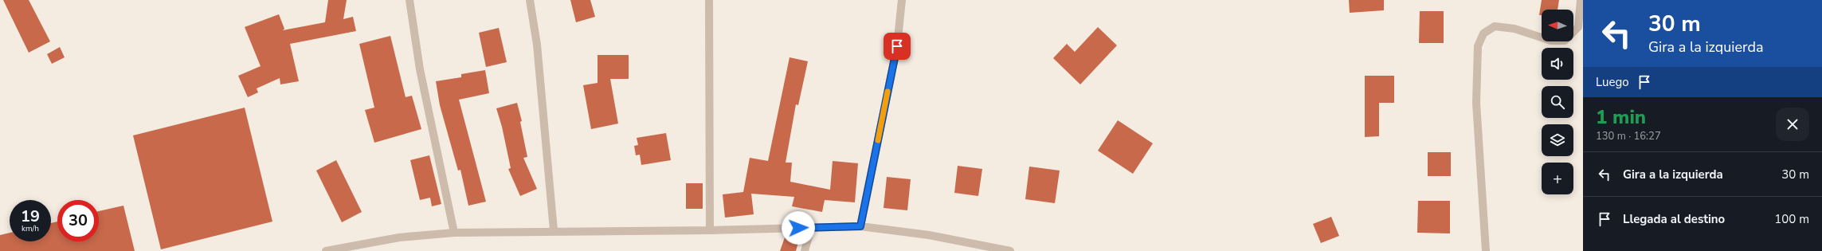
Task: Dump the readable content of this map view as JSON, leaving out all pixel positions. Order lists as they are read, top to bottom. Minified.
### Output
{"north":"left","page":{"turn":["30 m","Gira a la izquierda"],"map_buttons":"+","then":"Luego","heading":["1 min","130 m · 16:27"],"list":[{"name":"Gira a la izquierda","value":"30 m"},{"name":"Llegada al destino","value":"100 m"}],"speed":"19 km/h","limit":"30"}}
